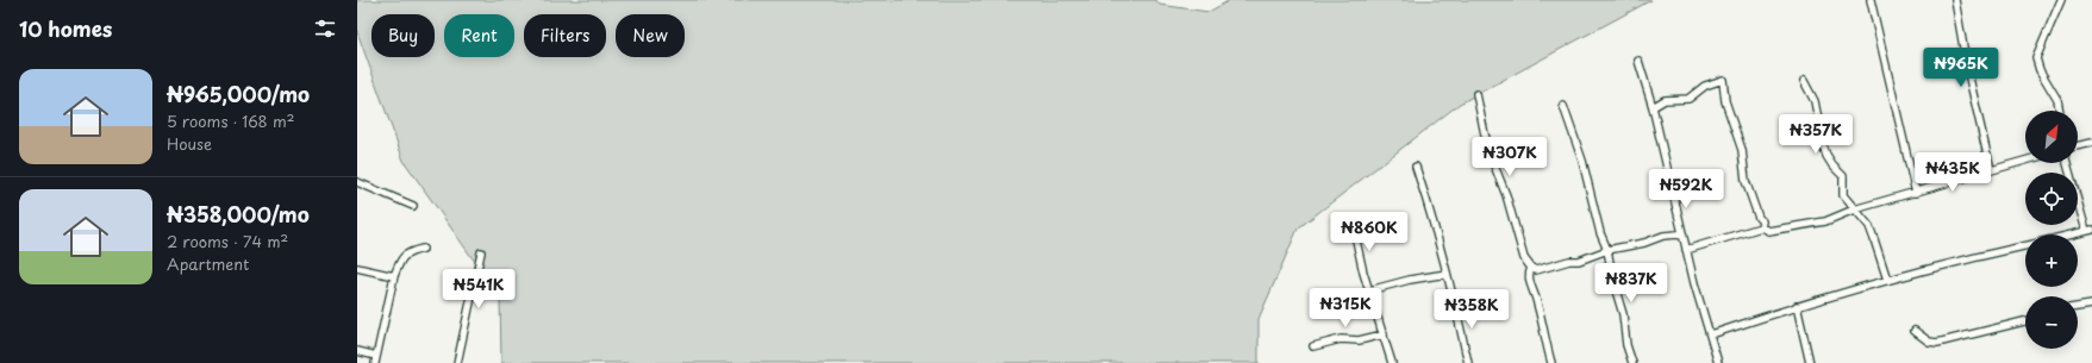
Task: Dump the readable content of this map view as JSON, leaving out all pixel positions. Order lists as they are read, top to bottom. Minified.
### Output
{"north":"top right","page":{"heading":"10 homes","chip":["Buy","Rent","Filters","New"],"price":["₦965K","₦357K","₦307K","₦435K","₦592K","₦860K","₦837K","₦541K","₦315K","₦358K"],"list":[{"name":"₦965,000/mo","note":"5 rooms · 168 m² · House"},{"name":"₦358,000/mo","note":"2 rooms · 74 m² · Apartment"}],"map_buttons":["+","−"]}}
